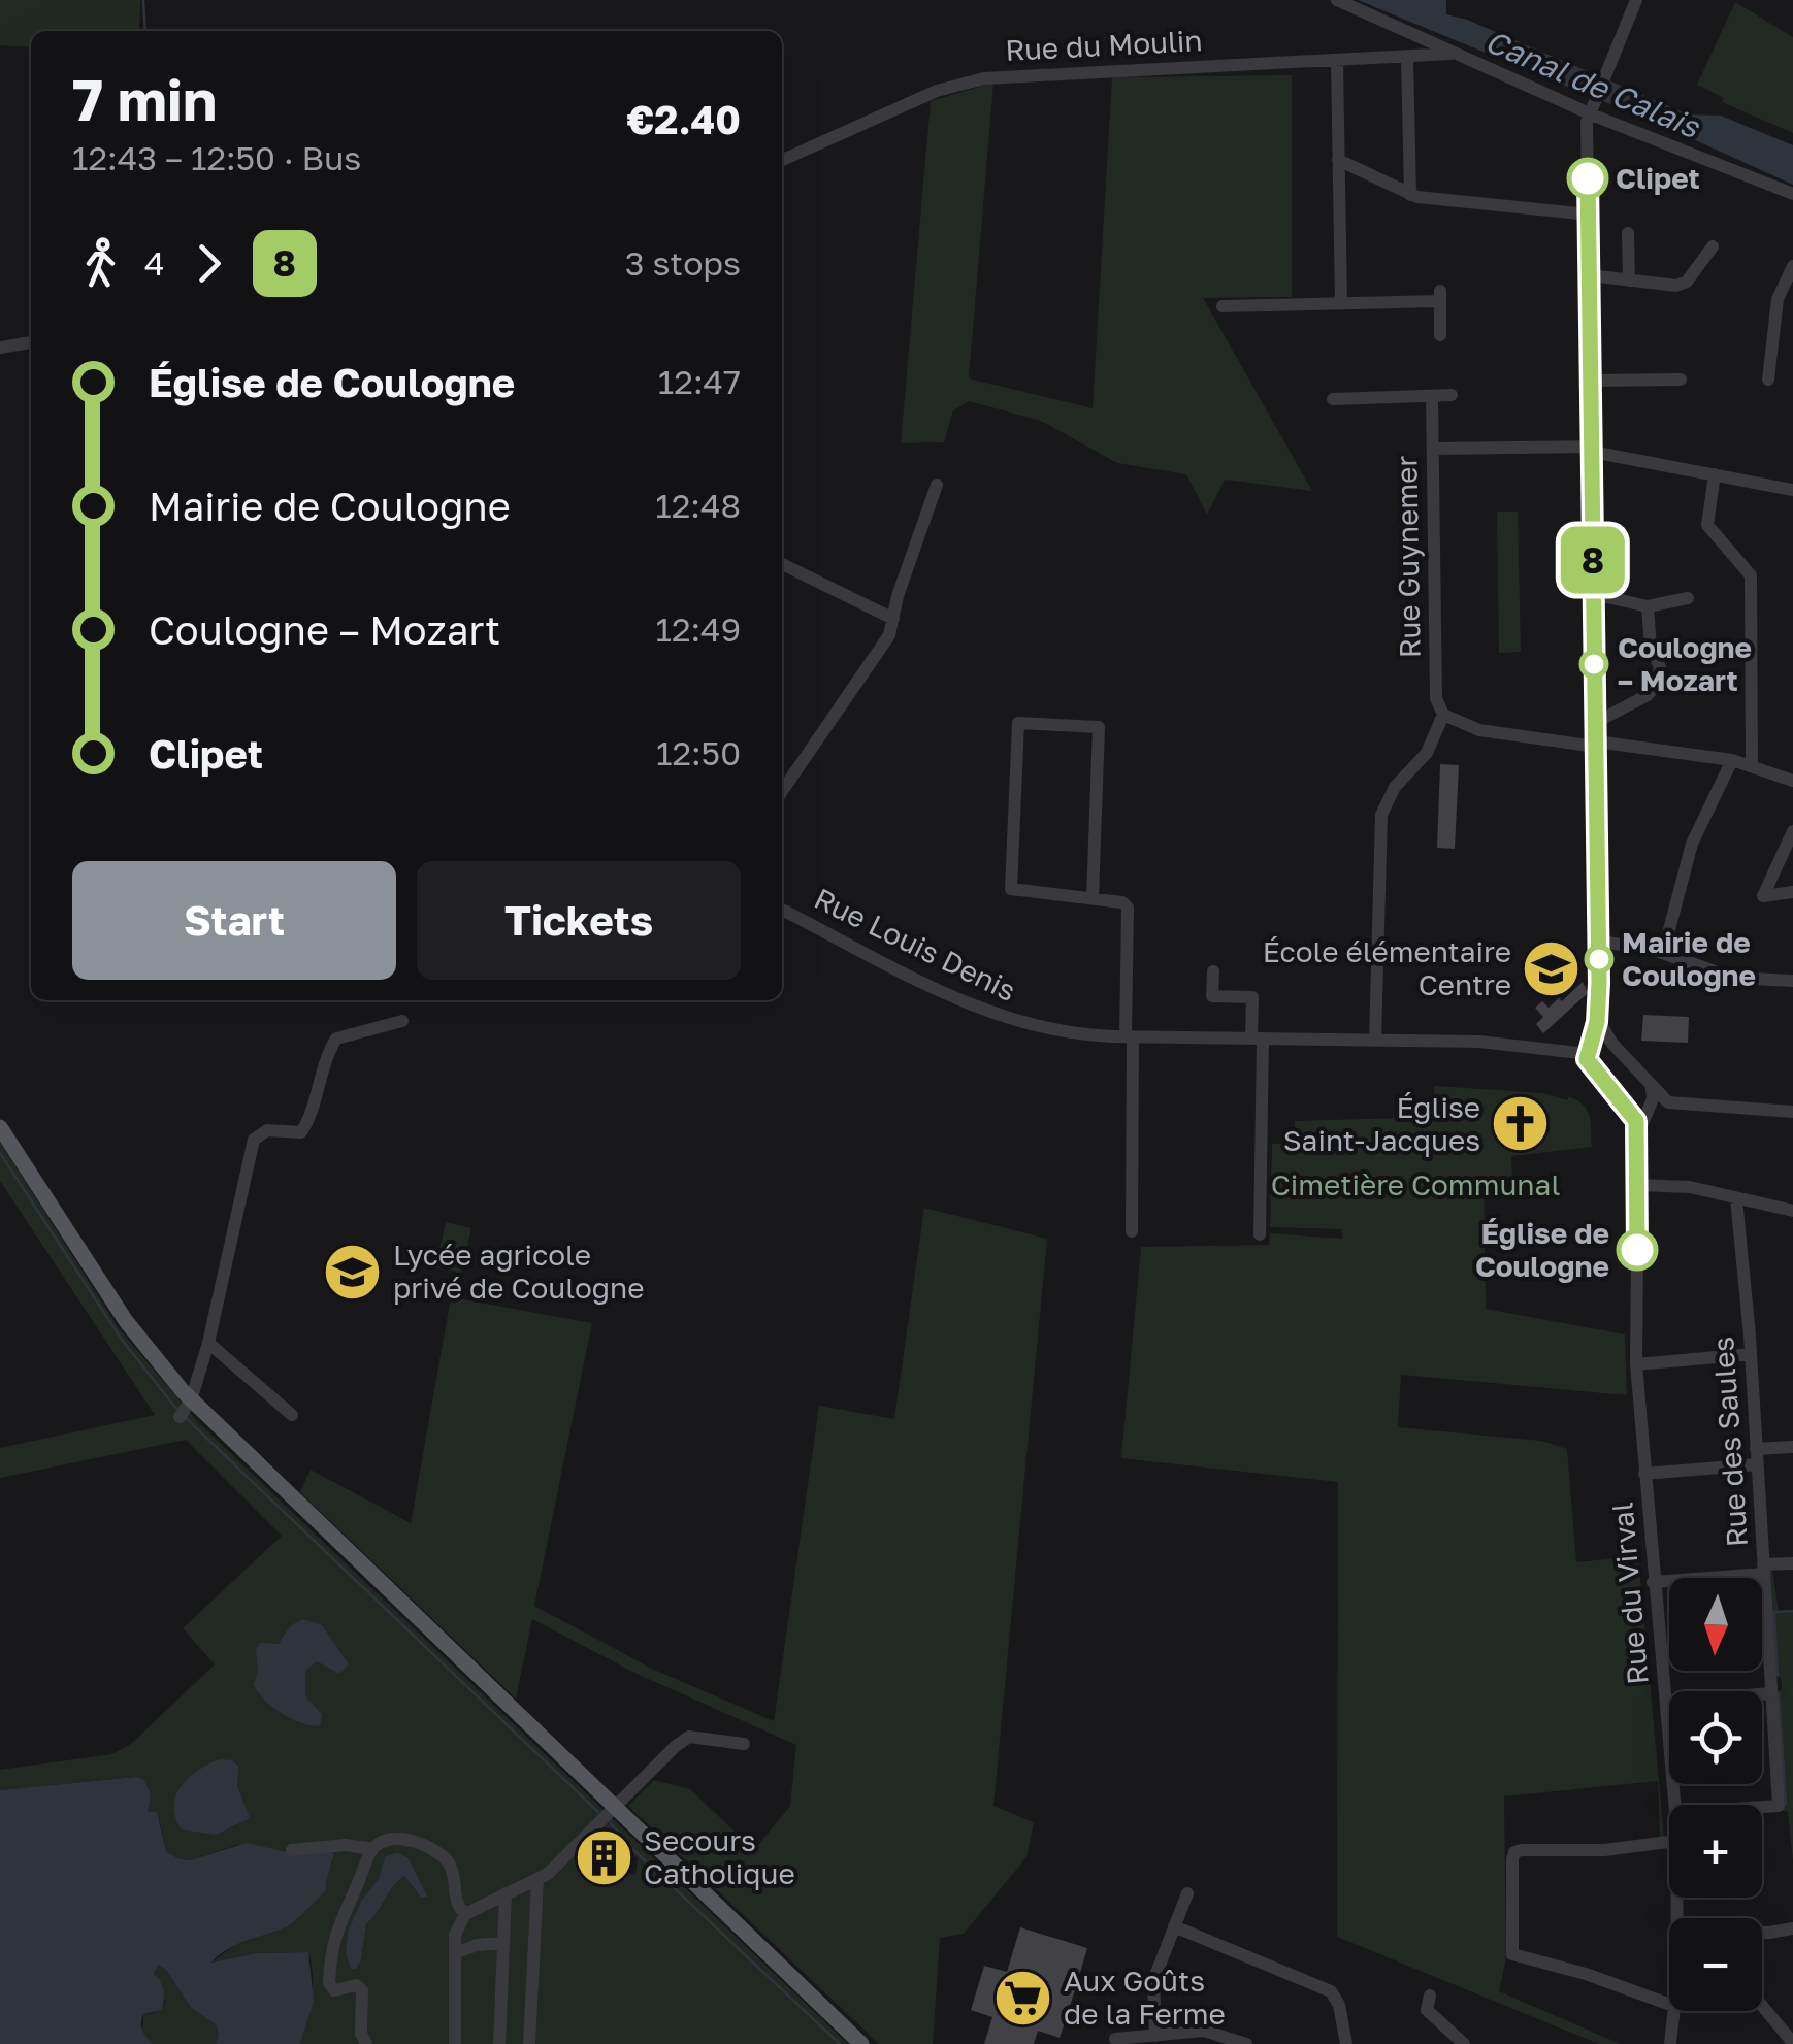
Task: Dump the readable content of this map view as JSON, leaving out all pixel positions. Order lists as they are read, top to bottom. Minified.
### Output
{"streets":{"street":["Rue du Moulin","Rue Guynemer","Rue Louis Denis","Rue des Saules","Rue du Virval"]},"water":["Canal de Calais"],"parks":["Cimetière Communal"],"places":{"other":["Clipet","Coulogne – Mozart","Mairie de Coulogne","Église de Coulogne"],"school or university":["École élémentaire Centre","Lycée agricole privé de Coulogne"],"church":["Église Saint-Jacques"],"building":["Secours Catholique"],"supermarket":["Aux Goûts de la Ferme"]},"lines":["bus line 8"],"north":"bottom","page":{"on_map":"8","heading":["7 min","12:43 – 12:50 · Bus","€2.40"],"legs":["4","8","3 stops"],"list":[{"name":"Église de Coulogne","value":"12:47"},{"name":"Mairie de Coulogne","value":"12:48"},{"name":"Coulogne – Mozart","value":"12:49"},{"name":"Clipet","value":"12:50"}],"buttons":["Start","Tickets"],"map_buttons":["+","−"]}}
